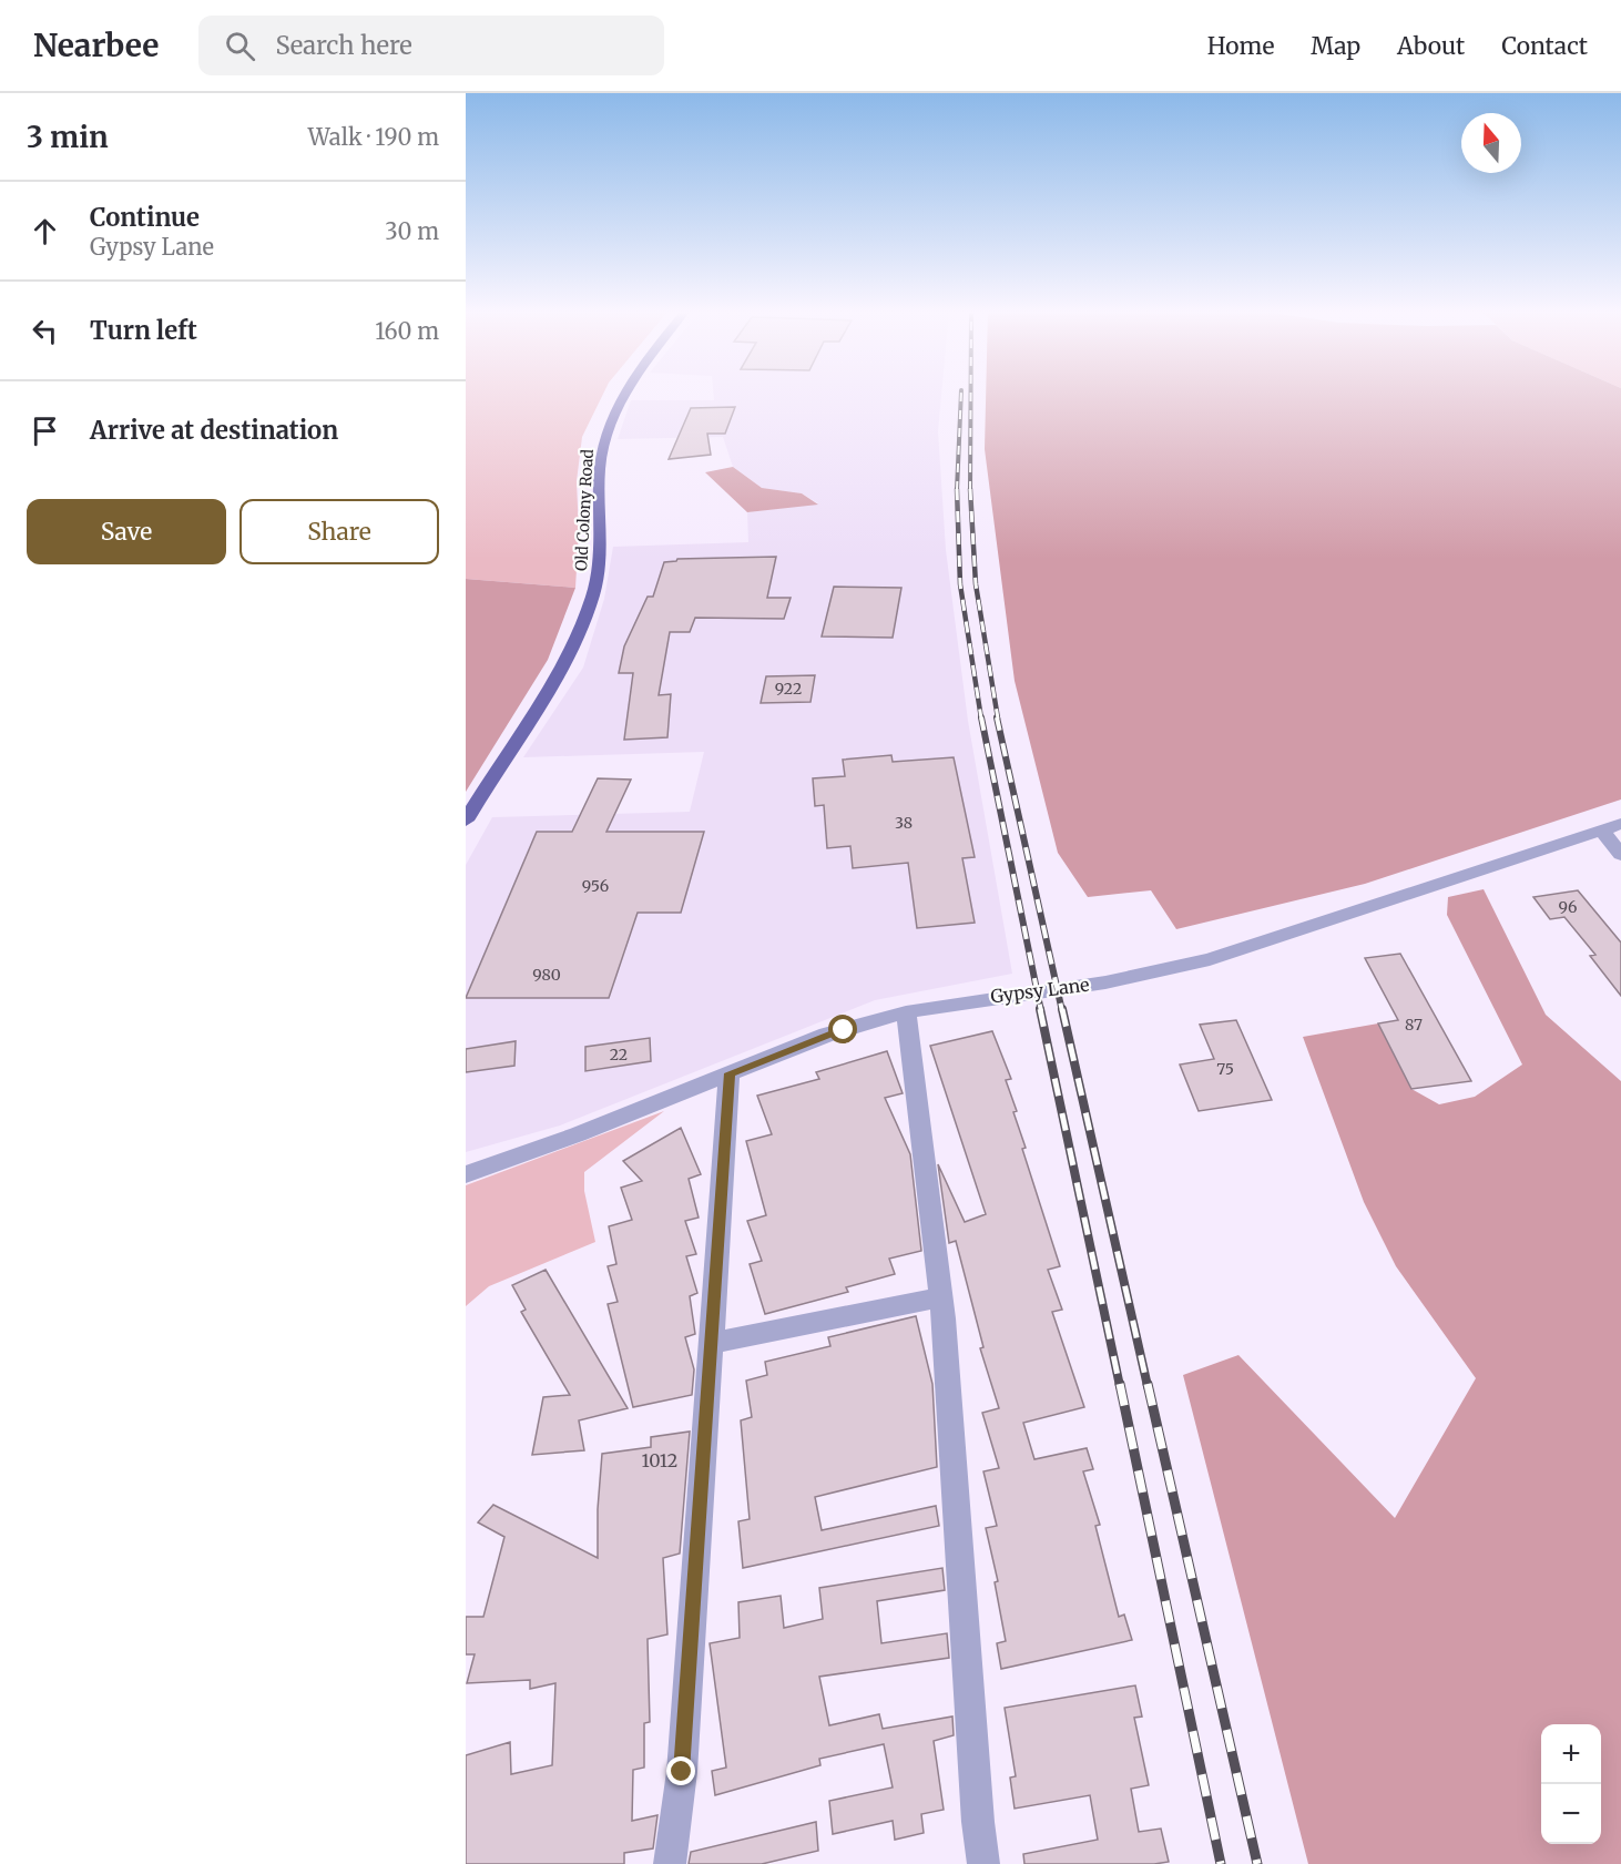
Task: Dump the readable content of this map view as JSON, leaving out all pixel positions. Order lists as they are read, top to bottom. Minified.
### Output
{"streets":{"main road":["Old Colony Road"],"street":["Gypsy Lane"]},"house_numbers":["922","38","956","96","980","87","22","75","1012"],"north":"top","page":{"header":"Nearbee","search":"Search here","nav":["Home","Map","About","Contact"],"heading":["3 min","Walk · 190 m"],"list":[["Continue","Gypsy Lane","30 m"],["Turn left","160 m"],"Arrive at destination"],"buttons":["Save","Share"],"map_buttons":["+","−"]}}
